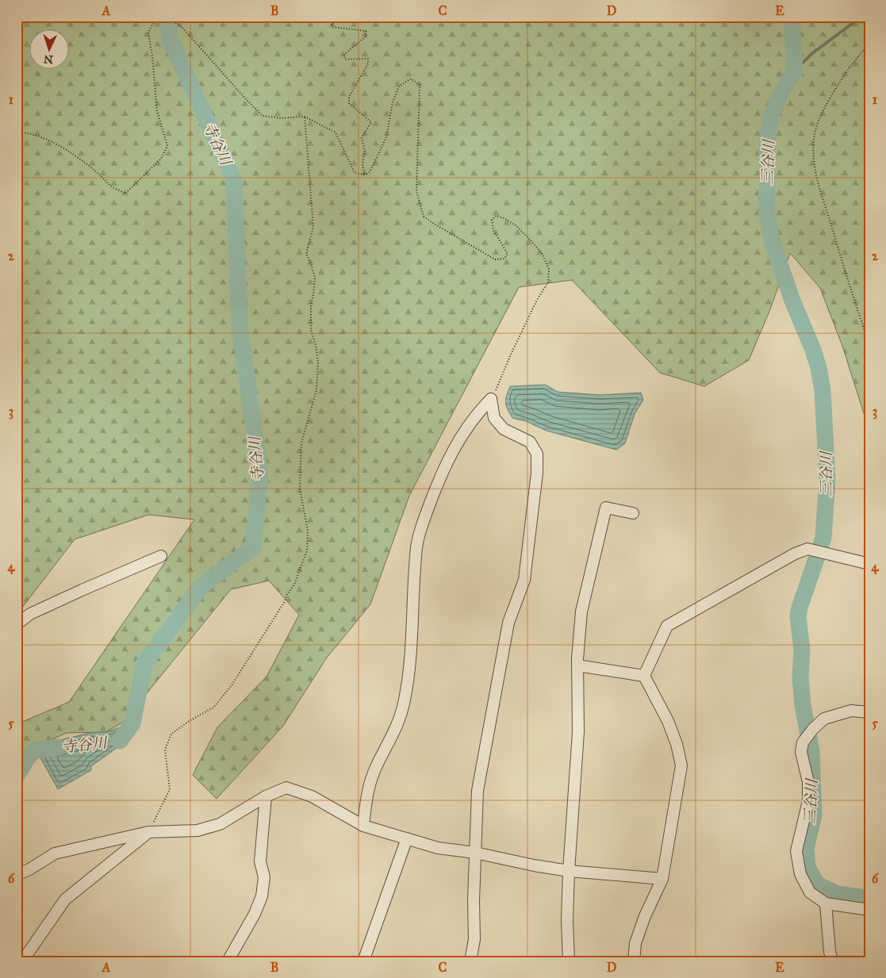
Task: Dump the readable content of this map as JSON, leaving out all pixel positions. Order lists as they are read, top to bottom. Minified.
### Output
{"water":["寺谷川","三谷川"],"north":"bottom","grid":{"columns":["A","B","C","D","E"],"rows":["1","2","3","4","5","6"]}}
